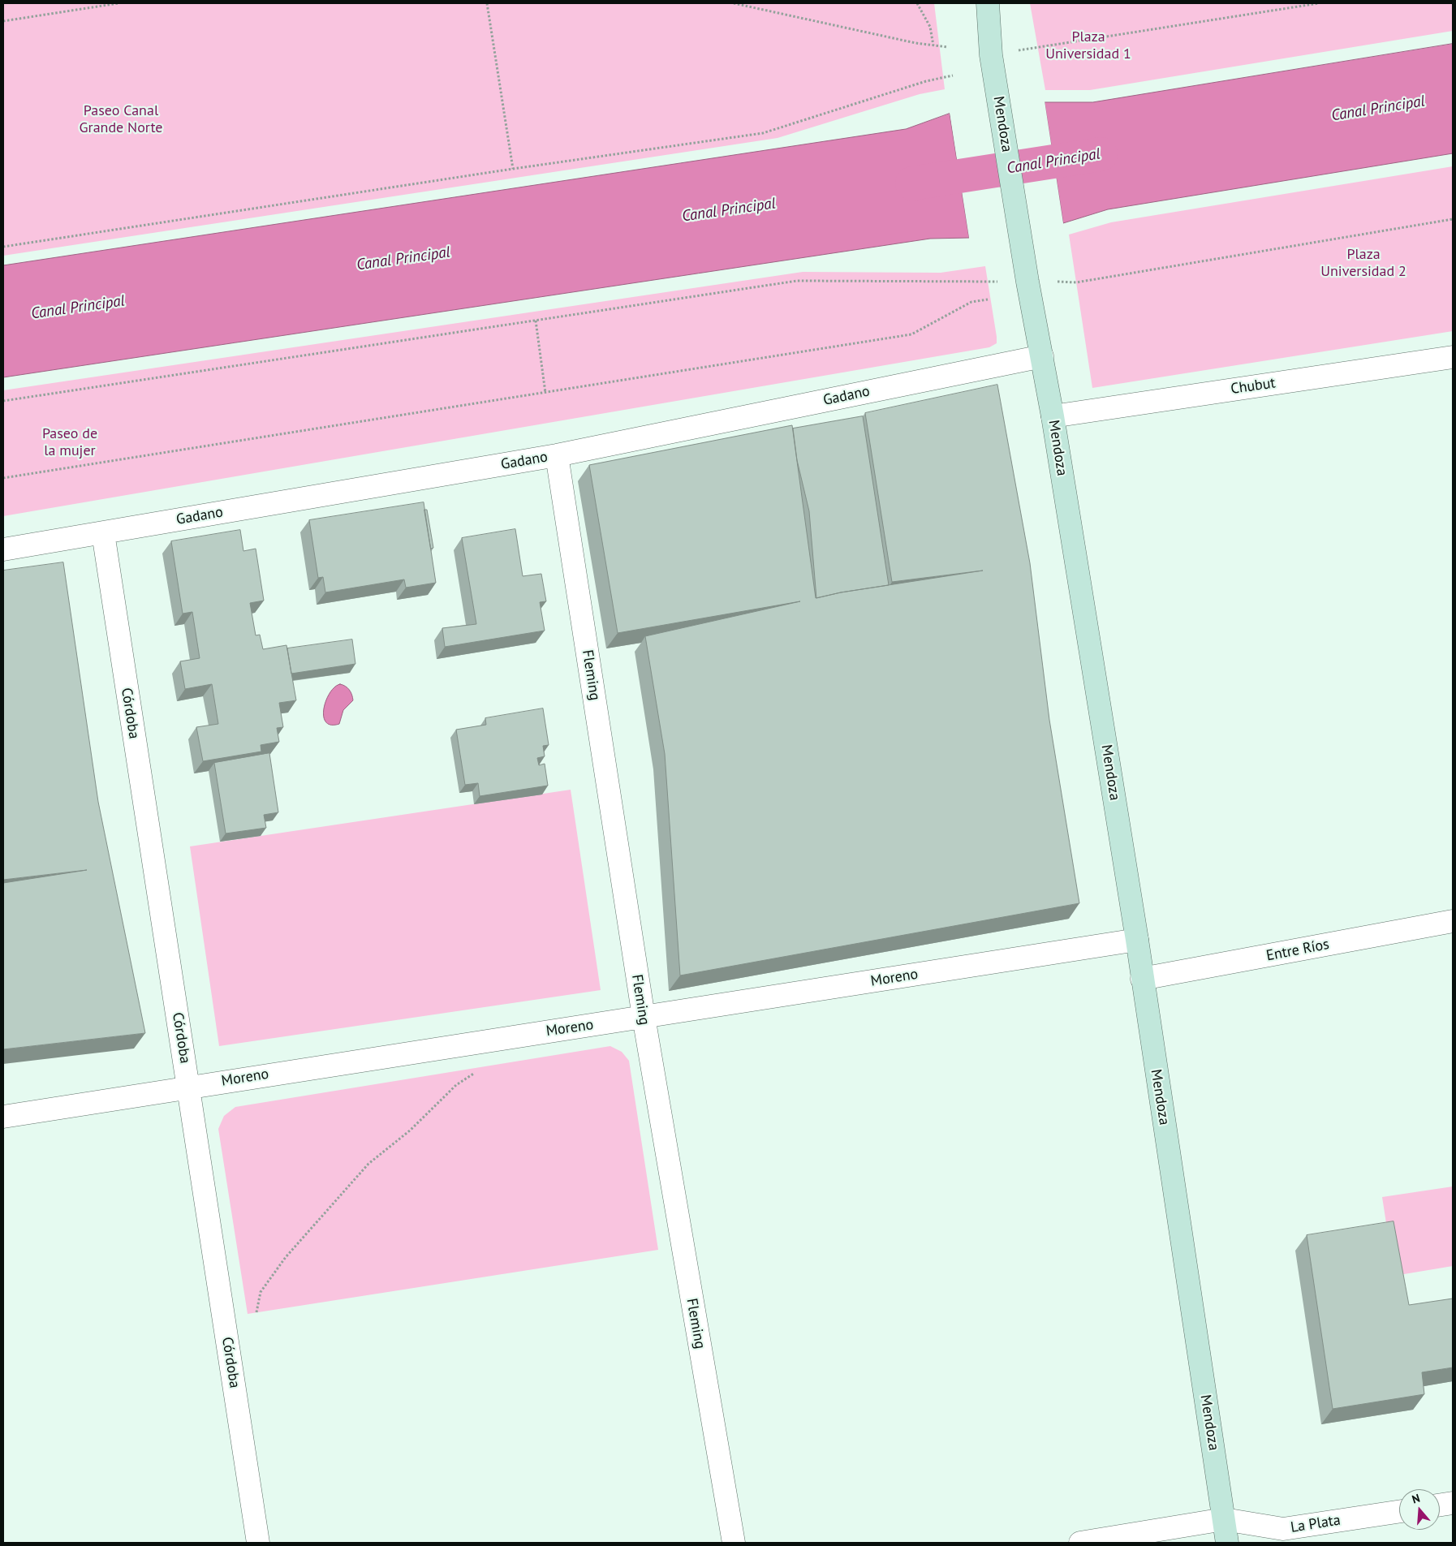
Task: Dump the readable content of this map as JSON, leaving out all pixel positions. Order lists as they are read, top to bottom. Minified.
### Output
{"streets":{"main road":["Mendoza"],"street":["Chubut","Gadano","Fleming","Córdoba","Entre Ríos","Moreno","La Plata"]},"crossings":[["Mendoza","Chubut"],["Mendoza","Gadano"],["Mendoza","Entre Ríos"],["Mendoza","Moreno"],["Mendoza","La Plata"],["Gadano","Fleming"],["Gadano","Córdoba"],["Fleming","Moreno"],["Córdoba","Moreno"]],"water":["Canal Principal"],"parks":["Plaza Universidad 1","Paseo Canal Grande Norte","Plaza Universidad 2","Paseo de la mujer"],"north":"top"}
